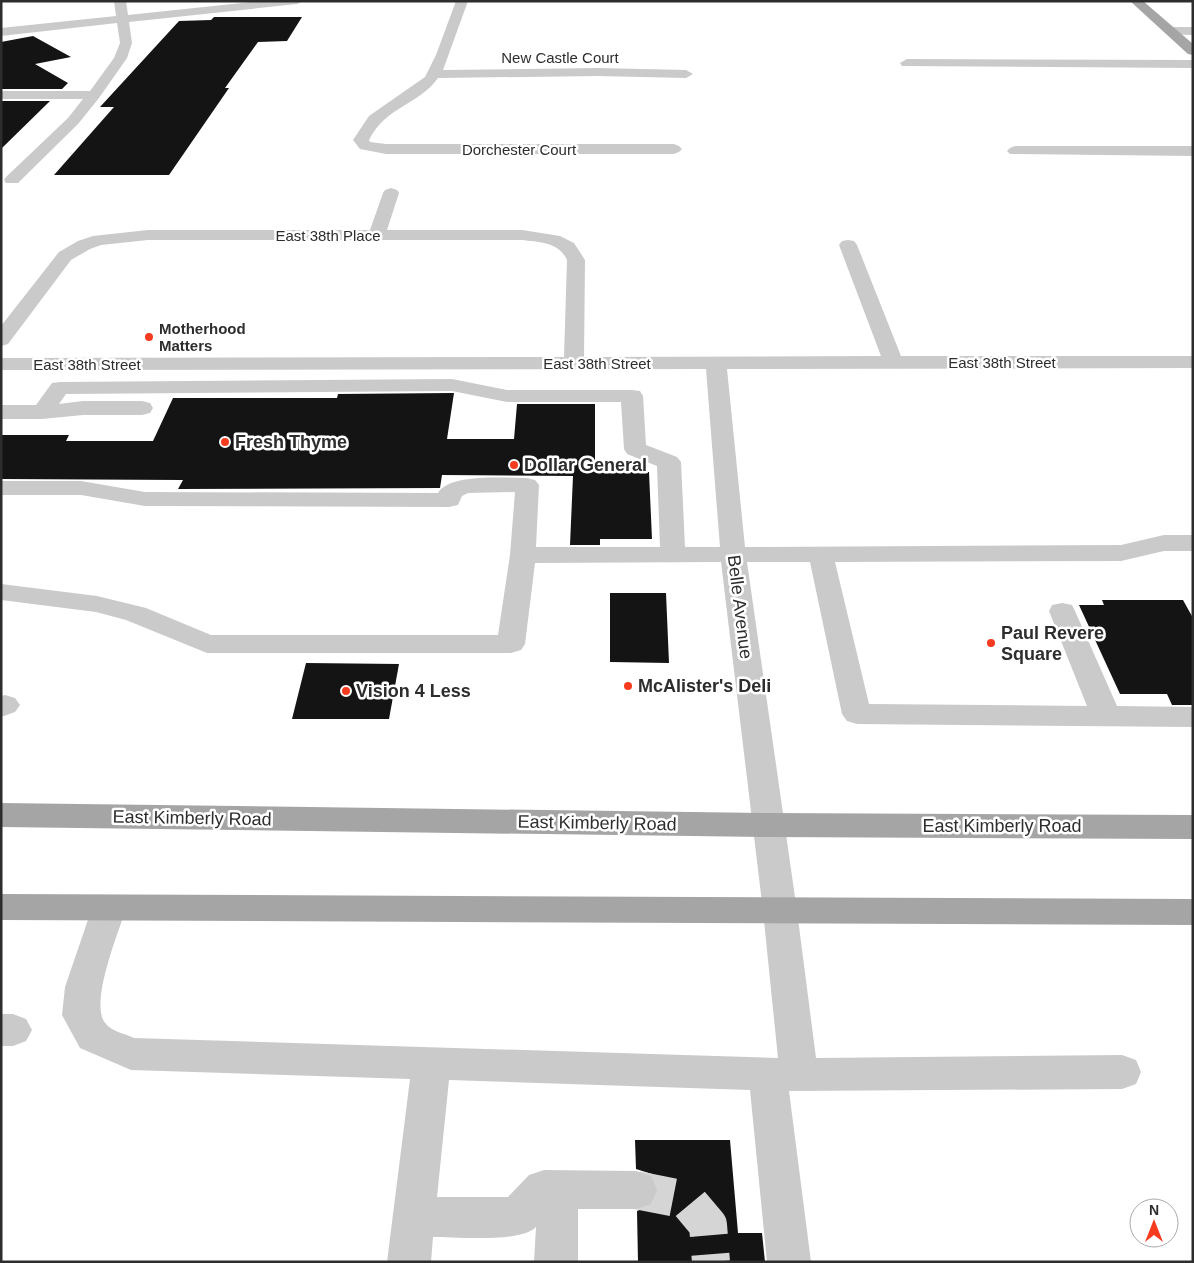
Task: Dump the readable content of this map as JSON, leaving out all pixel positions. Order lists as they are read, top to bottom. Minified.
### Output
{"streets":{"main road":["East Kimberly Road"],"street":["New Castle Court","Dorchester Court","East 38th Place","East 38th Street","Belle Avenue"]},"crossings":[["New Castle Court","Dorchester Court"],["East 38th Place","East 38th Street"],["East 38th Street","Belle Avenue"],["Belle Avenue","East Kimberly Road"]],"places":["Motherhood Matters","Fresh Thyme","Dollar General","Paul Revere Square","McAlister's Deli","Vision 4 Less"],"north":"top"}
